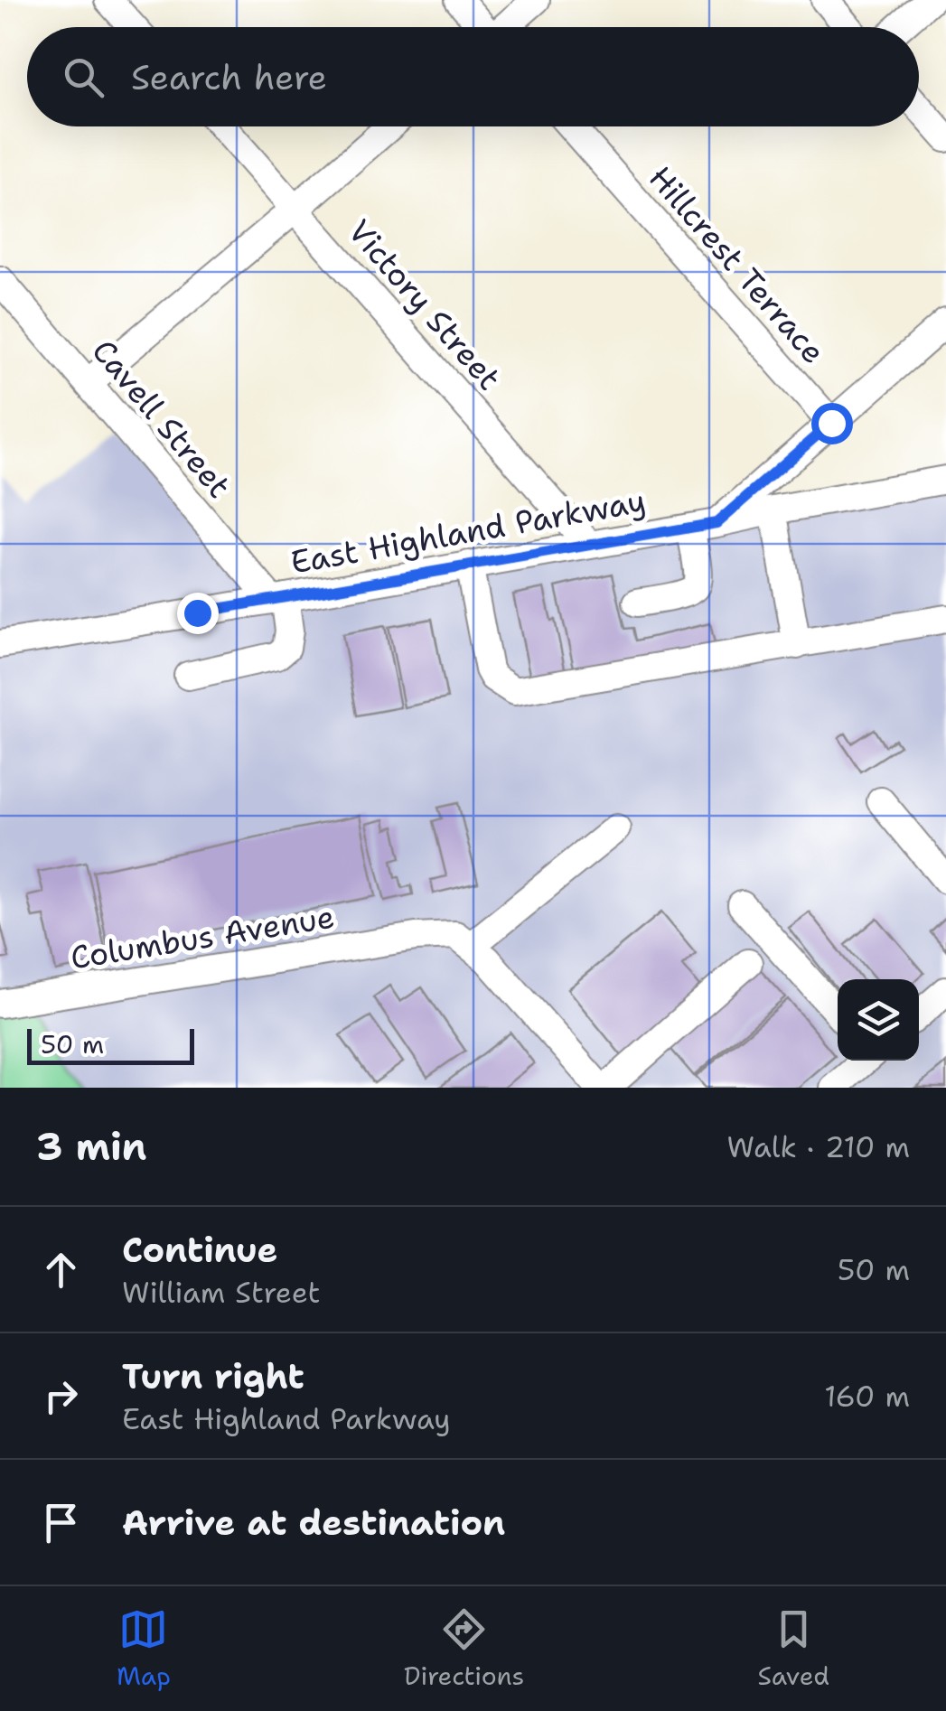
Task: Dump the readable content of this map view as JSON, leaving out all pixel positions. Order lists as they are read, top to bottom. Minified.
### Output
{"streets":{"street":["Hillcrest Terrace","Victory Street","Cavell Street","East Highland Parkway","Columbus Avenue"]},"crossings":[["Victory Street","East Highland Parkway"],["Cavell Street","East Highland Parkway"]],"scale_bar":"50 m","page":{"search":"Search here","scale":"50 m","heading":["3 min","Walk · 210 m"],"list":[["Continue","William Street","50 m"],["Turn right","East Highland Parkway","160 m"],"Arrive at destination"],"nav":["Map","Directions","Saved"]}}
